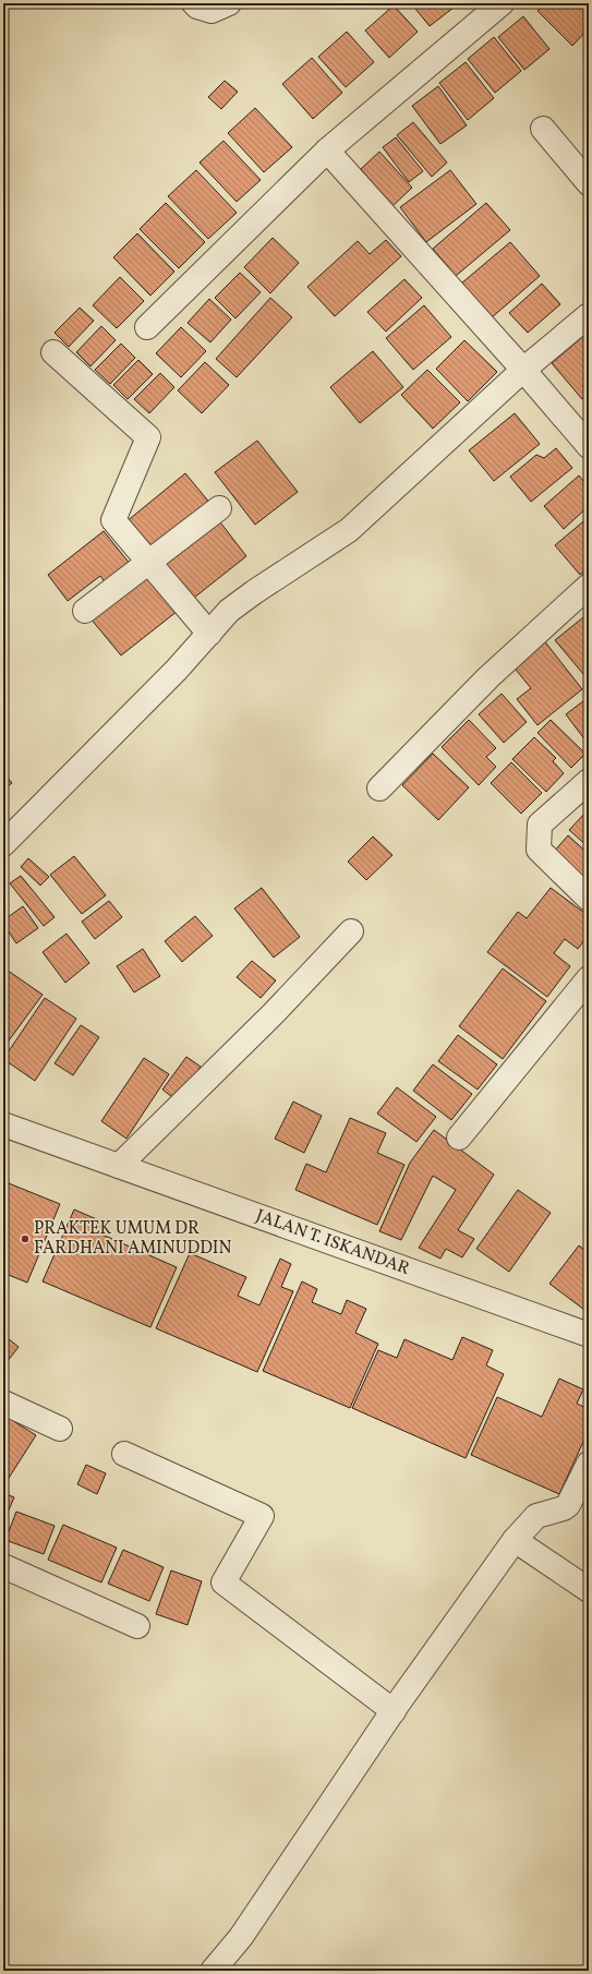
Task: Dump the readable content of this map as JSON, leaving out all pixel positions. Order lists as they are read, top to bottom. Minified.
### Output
{"streets":{"street":["JALAN T. ISKANDAR"]},"places":["PRAKTEK UMUM DR FARDHANI AMINUDDIN"]}
